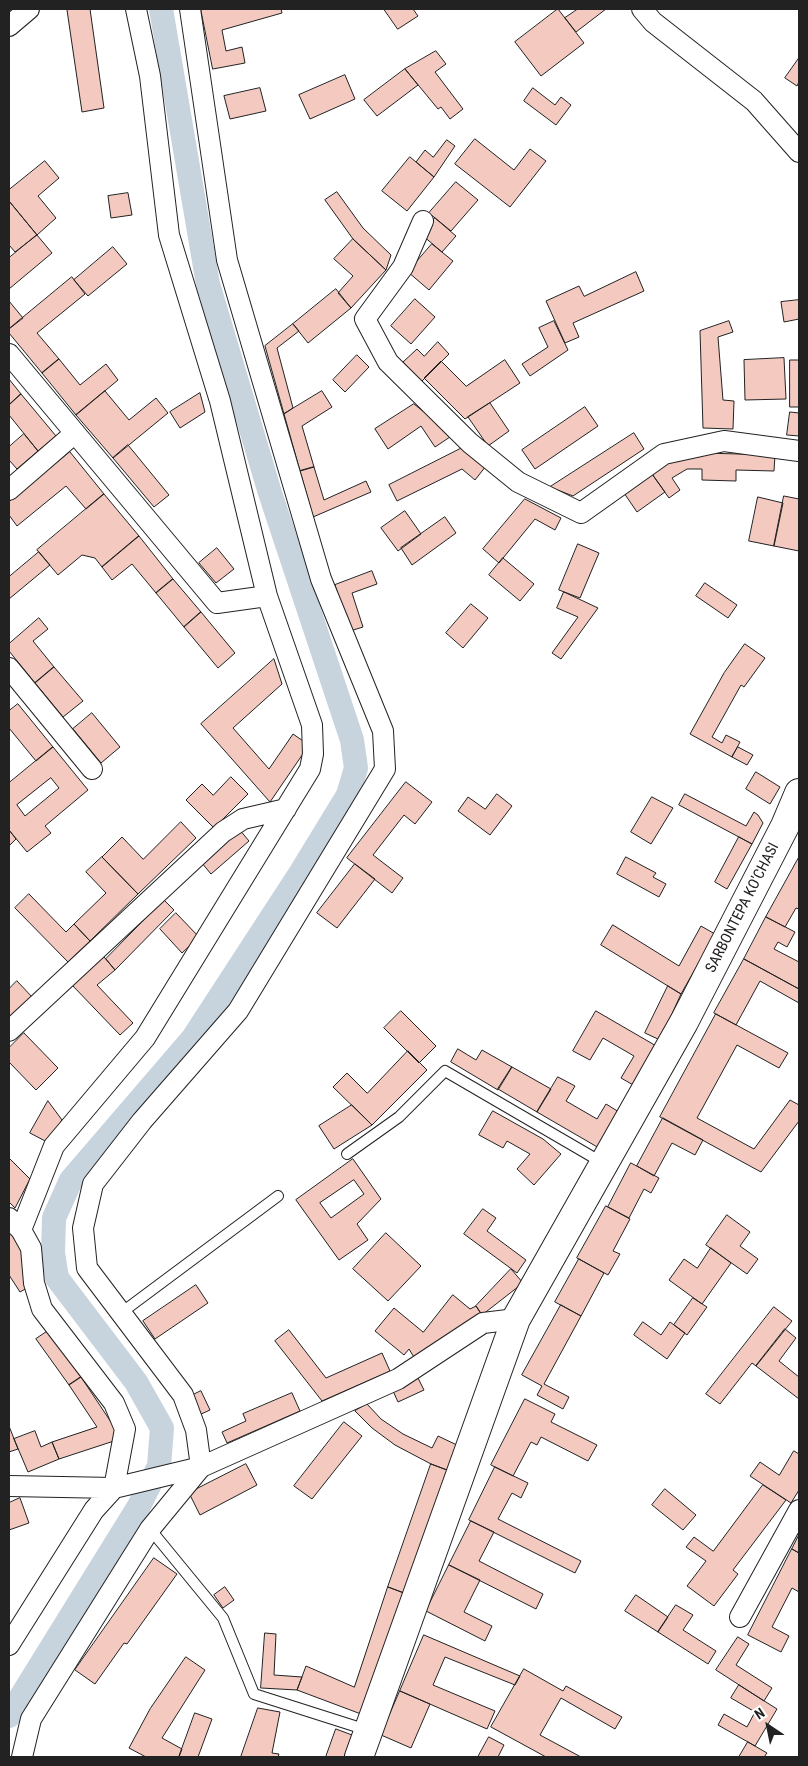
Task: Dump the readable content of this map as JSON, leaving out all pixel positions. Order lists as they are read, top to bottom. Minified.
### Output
{"streets":{"street":["SARBONTEPA KO'CHASI"]},"north":"top left"}
